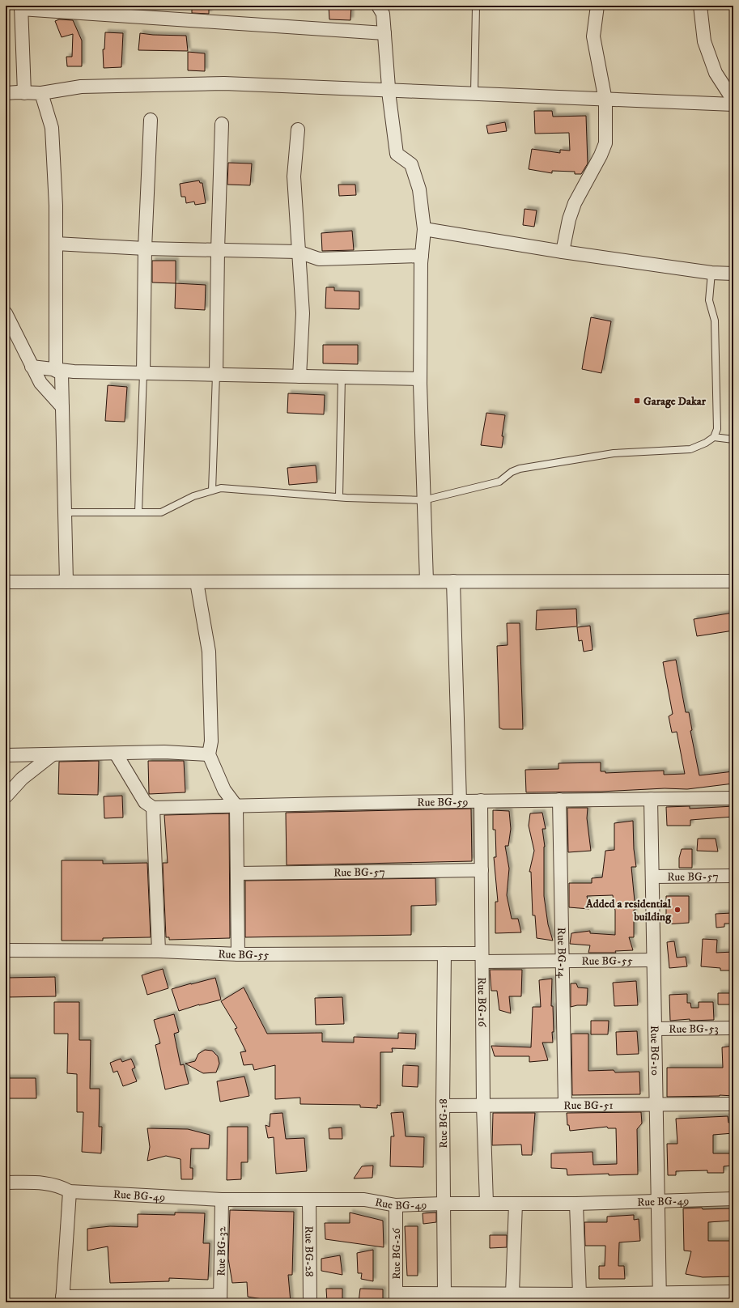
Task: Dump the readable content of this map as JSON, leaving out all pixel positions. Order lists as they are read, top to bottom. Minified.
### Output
{"streets":{"street":["Rue BG-59","Rue BG-57","Rue BG-14","Rue BG-55","Rue BG-16","Rue BG-53","Rue BG-10","Rue BG-51","Rue BG-18","Rue BG-49","Rue BG-32","Rue BG-28","Rue BG-26"]},"crossings":[["Rue BG-59","Rue BG-14"],["Rue BG-59","Rue BG-16"],["Rue BG-59","Rue BG-10"],["Rue BG-57","Rue BG-16"],["Rue BG-57","Rue BG-10"],["Rue BG-14","Rue BG-55"],["Rue BG-14","Rue BG-51"],["Rue BG-55","Rue BG-16"],["Rue BG-55","Rue BG-10"],["Rue BG-55","Rue BG-18"],["Rue BG-16","Rue BG-51"],["Rue BG-16","Rue BG-49"],["Rue BG-53","Rue BG-10"],["Rue BG-10","Rue BG-51"],["Rue BG-10","Rue BG-49"],["Rue BG-51","Rue BG-18"],["Rue BG-18","Rue BG-49"],["Rue BG-49","Rue BG-32"],["Rue BG-49","Rue BG-28"],["Rue BG-49","Rue BG-26"]],"places":{"transit":["Garage Dakar"],"other":["Added a residential building"]}}
